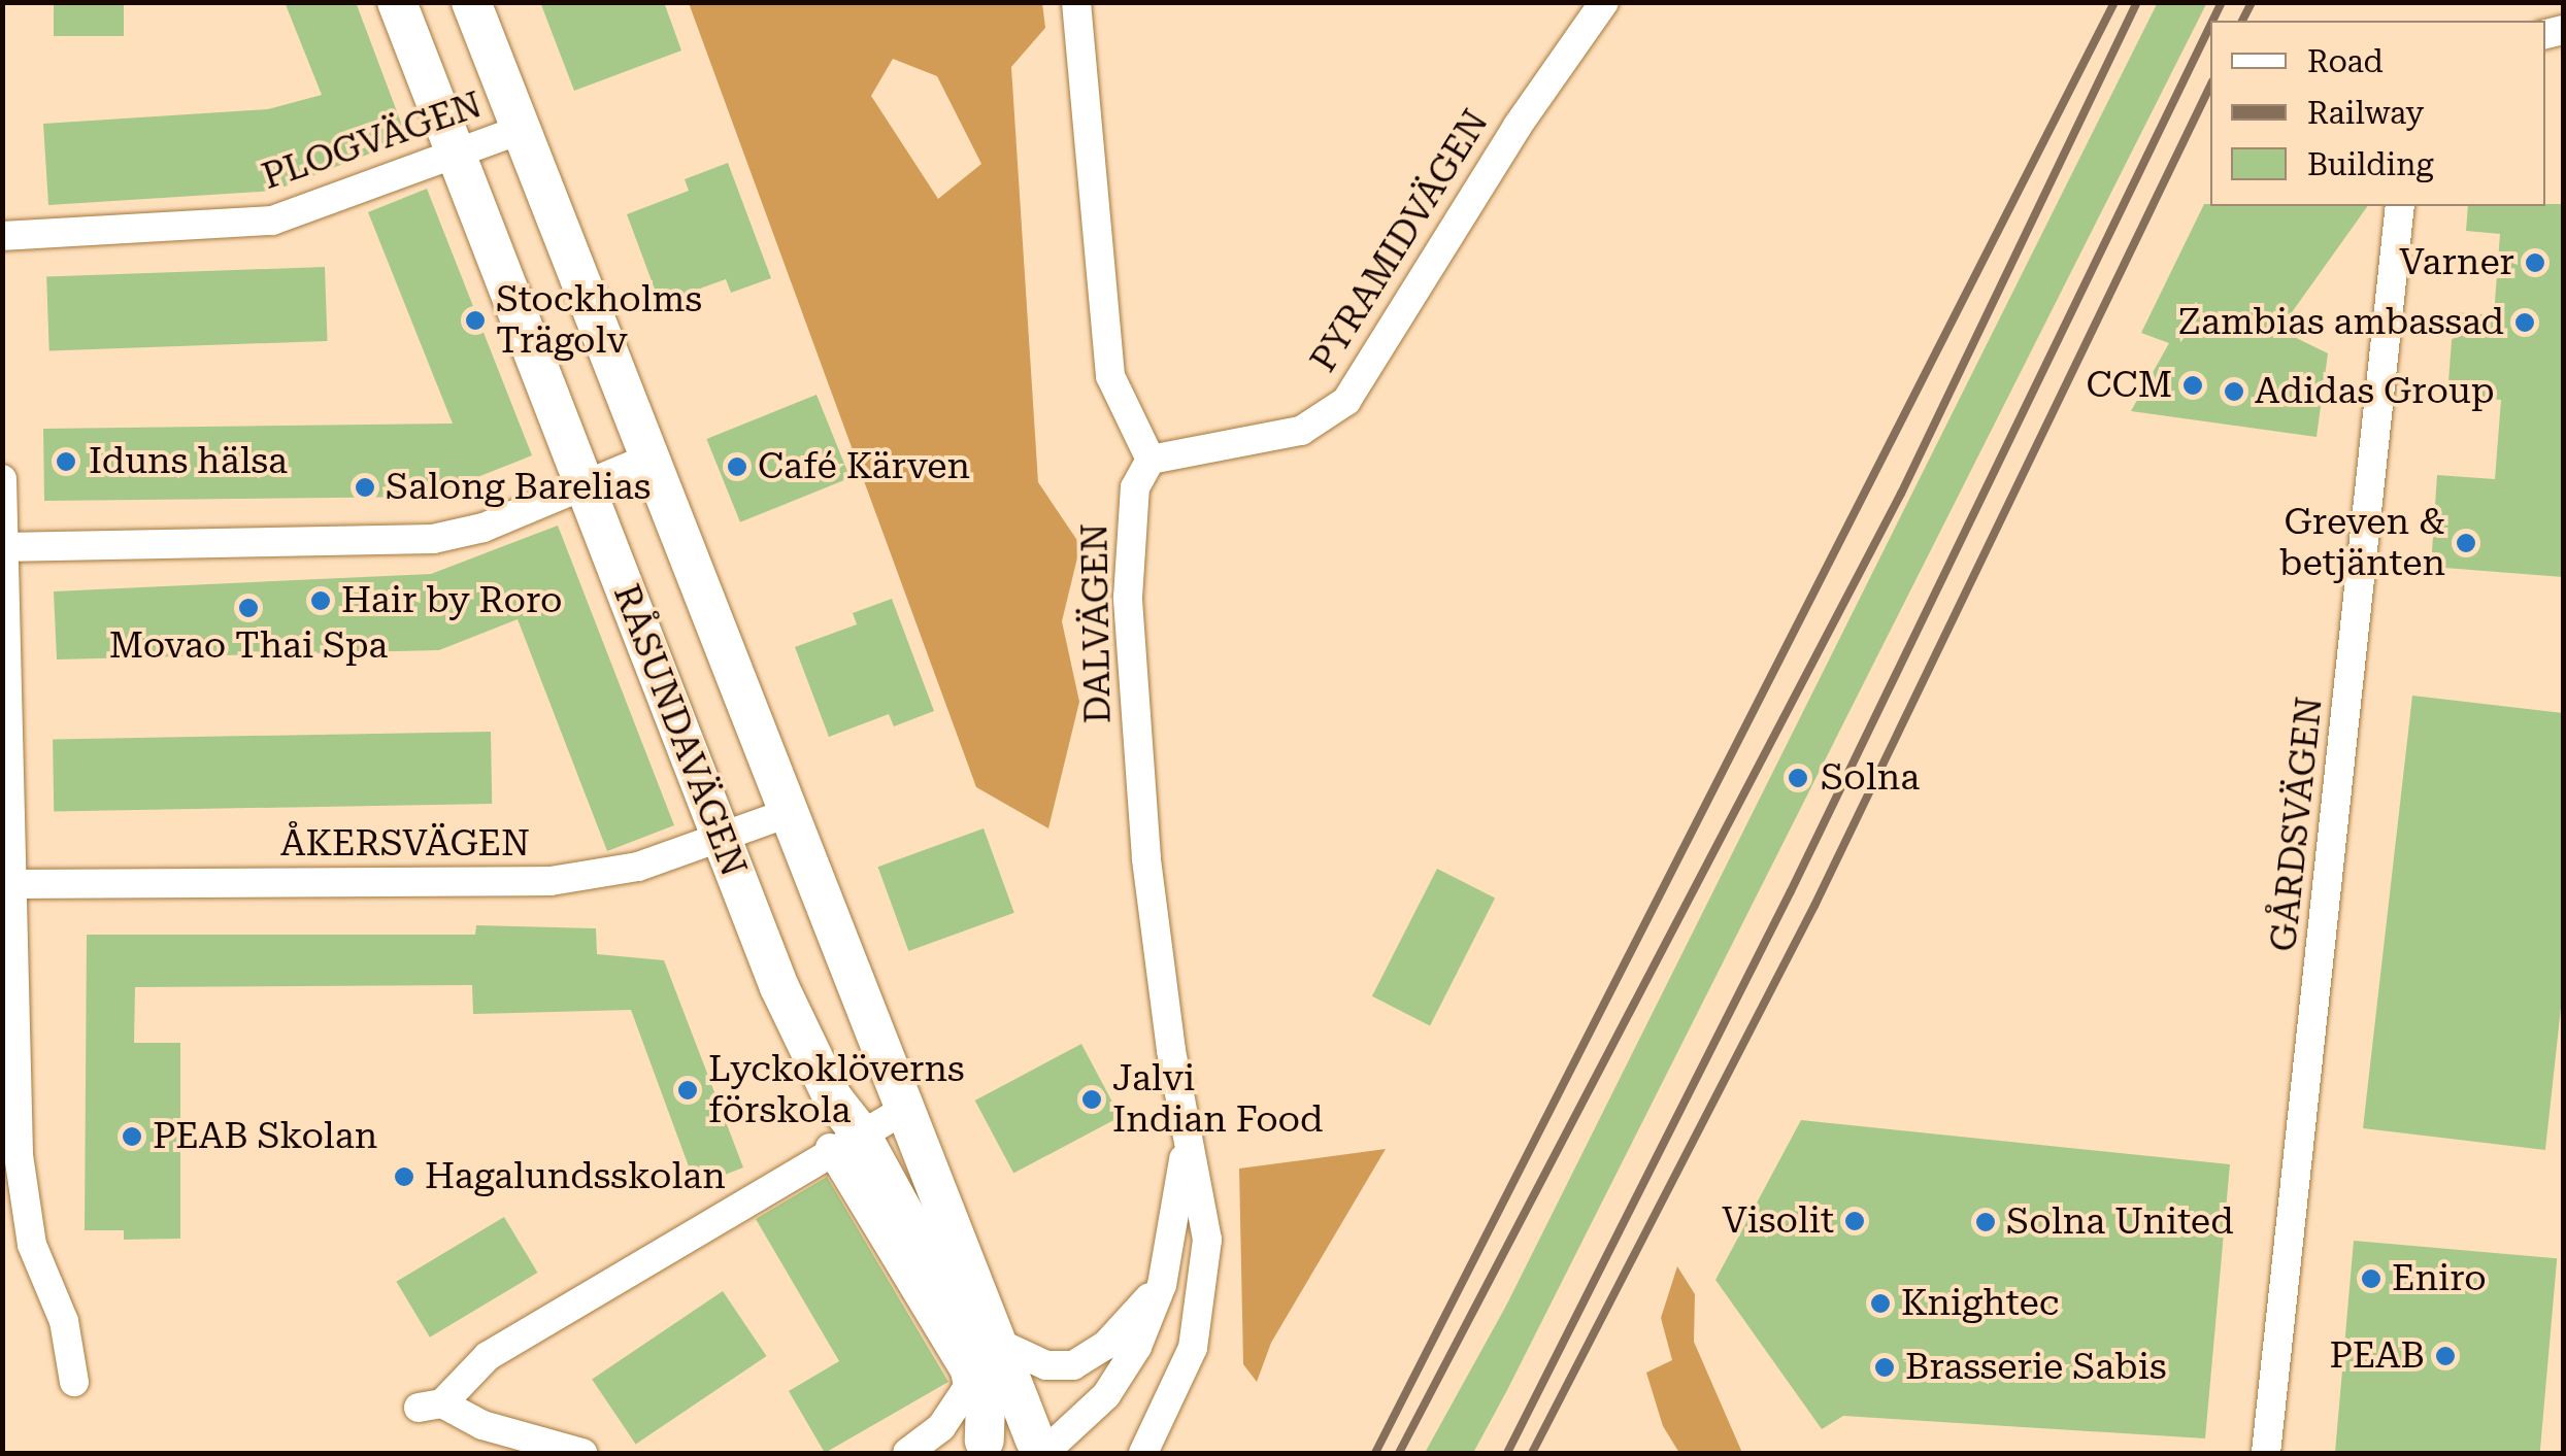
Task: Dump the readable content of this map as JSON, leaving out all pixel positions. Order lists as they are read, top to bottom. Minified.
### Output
{"streets":{"street":["PLOGVÄGEN","PYRAMIDVÄGEN","DALVÄGEN","RÅSUNDAVÄGEN","GÅRDSVÄGEN","ÅKERSVÄGEN"]},"crossings":[["PLOGVÄGEN","RÅSUNDAVÄGEN"],["PYRAMIDVÄGEN","DALVÄGEN"],["DALVÄGEN","RÅSUNDAVÄGEN"],["RÅSUNDAVÄGEN","ÅKERSVÄGEN"]],"places":["Varner","Stockholms Trägolv","Zambias ambassad","CCM","Adidas Group","Iduns hälsa","Café Kärven","Salong Barelias","Greven & betjänten","Hair by Roro","Movao Thai Spa","Solna","Lyckoklöverns förskola","Jalvi Indian Food","PEAB Skolan","Hagalundsskolan","Visolit","Solna United","Eniro","Knightec","PEAB","Brasserie Sabis"],"legend":["Road","Railway","Building"]}
